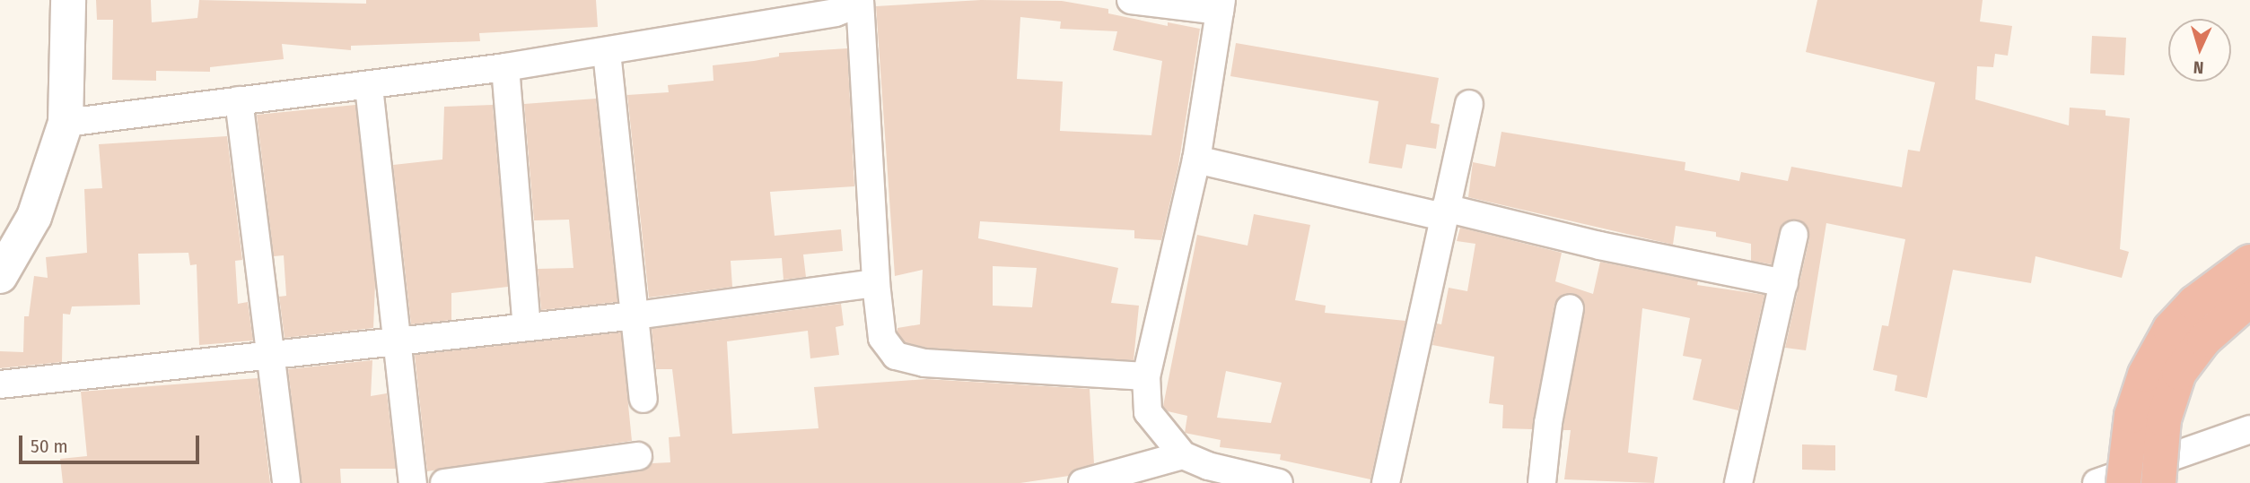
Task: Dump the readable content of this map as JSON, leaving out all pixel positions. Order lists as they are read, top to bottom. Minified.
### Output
{"scale_bar":"50 m","north":"bottom"}
